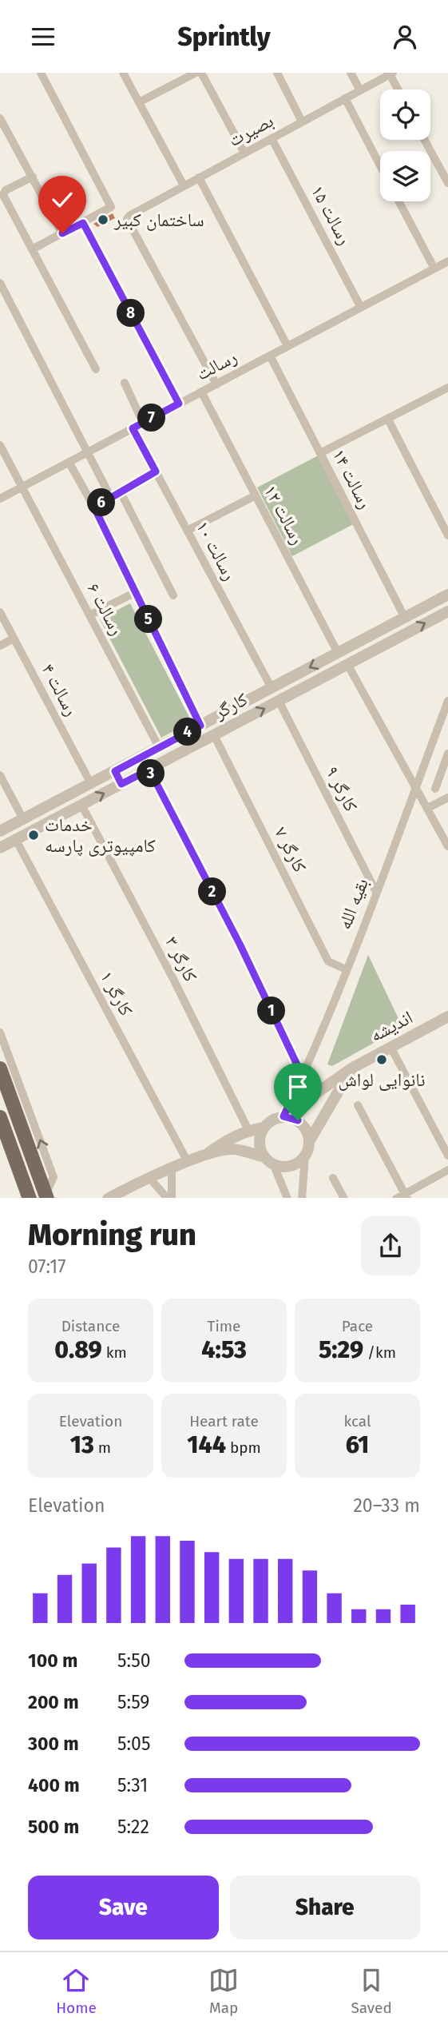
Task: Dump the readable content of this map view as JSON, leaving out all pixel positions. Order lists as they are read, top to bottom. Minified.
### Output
{"streets":{"street":["بصیرت","رسالت ۱۵","رسالت","رسالت ۱۴","رسالت ۱۲","رسالت ۱۰","رسالت ۶","رسالت ۴","کارگر","کارگر ۹","کارگر ۷","بقیه الله","کارگر ۳","کارگر ۱","اندیشه"]},"crossings":[["بصیرت","رسالت ۱۵"],["بصیرت","رسالت"],["رسالت ۱۵","رسالت"],["رسالت","رسالت ۱۴"],["رسالت","رسالت ۱۲"],["رسالت","رسالت ۱۰"],["رسالت","رسالت ۶"],["رسالت ۱۴","کارگر"],["رسالت ۱۲","کارگر"],["رسالت ۱۰","کارگر"],["رسالت ۶","کارگر"],["رسالت ۴","کارگر"],["کارگر","کارگر ۹"],["کارگر","کارگر ۷"],["کارگر","کارگر ۳"],["کارگر","کارگر ۱"],["کارگر ۹","بقیه الله"],["کارگر ۷","بقیه الله"],["بقیه الله","اندیشه"],["کارگر ۳","اندیشه"],["کارگر ۱","اندیشه"]],"places":["ساختمان کبیر","خدمات کامپیوتری پارسه","نانوایی لواش"],"page":{"header":"Sprintly","pins":["8","7","6","5","4","3","2","1"],"heading":["Morning run","07:17"],"stats":[["Distance","0.89 km"],["Time","4:53"],["Pace","5:29 /km"],["Elevation","13 m"],["Heart rate","144 bpm"],["kcal","61"]],"chart":["Elevation","20–33 m"],"list":[{"name":"100 m","note":"5:50"},{"name":"200 m","note":"5:59"},{"name":"300 m","note":"5:05"},{"name":"400 m","note":"5:31"},{"name":"500 m","note":"5:22"}],"buttons":["Save","Share"],"tabs":["Home","Map","Saved"]}}
